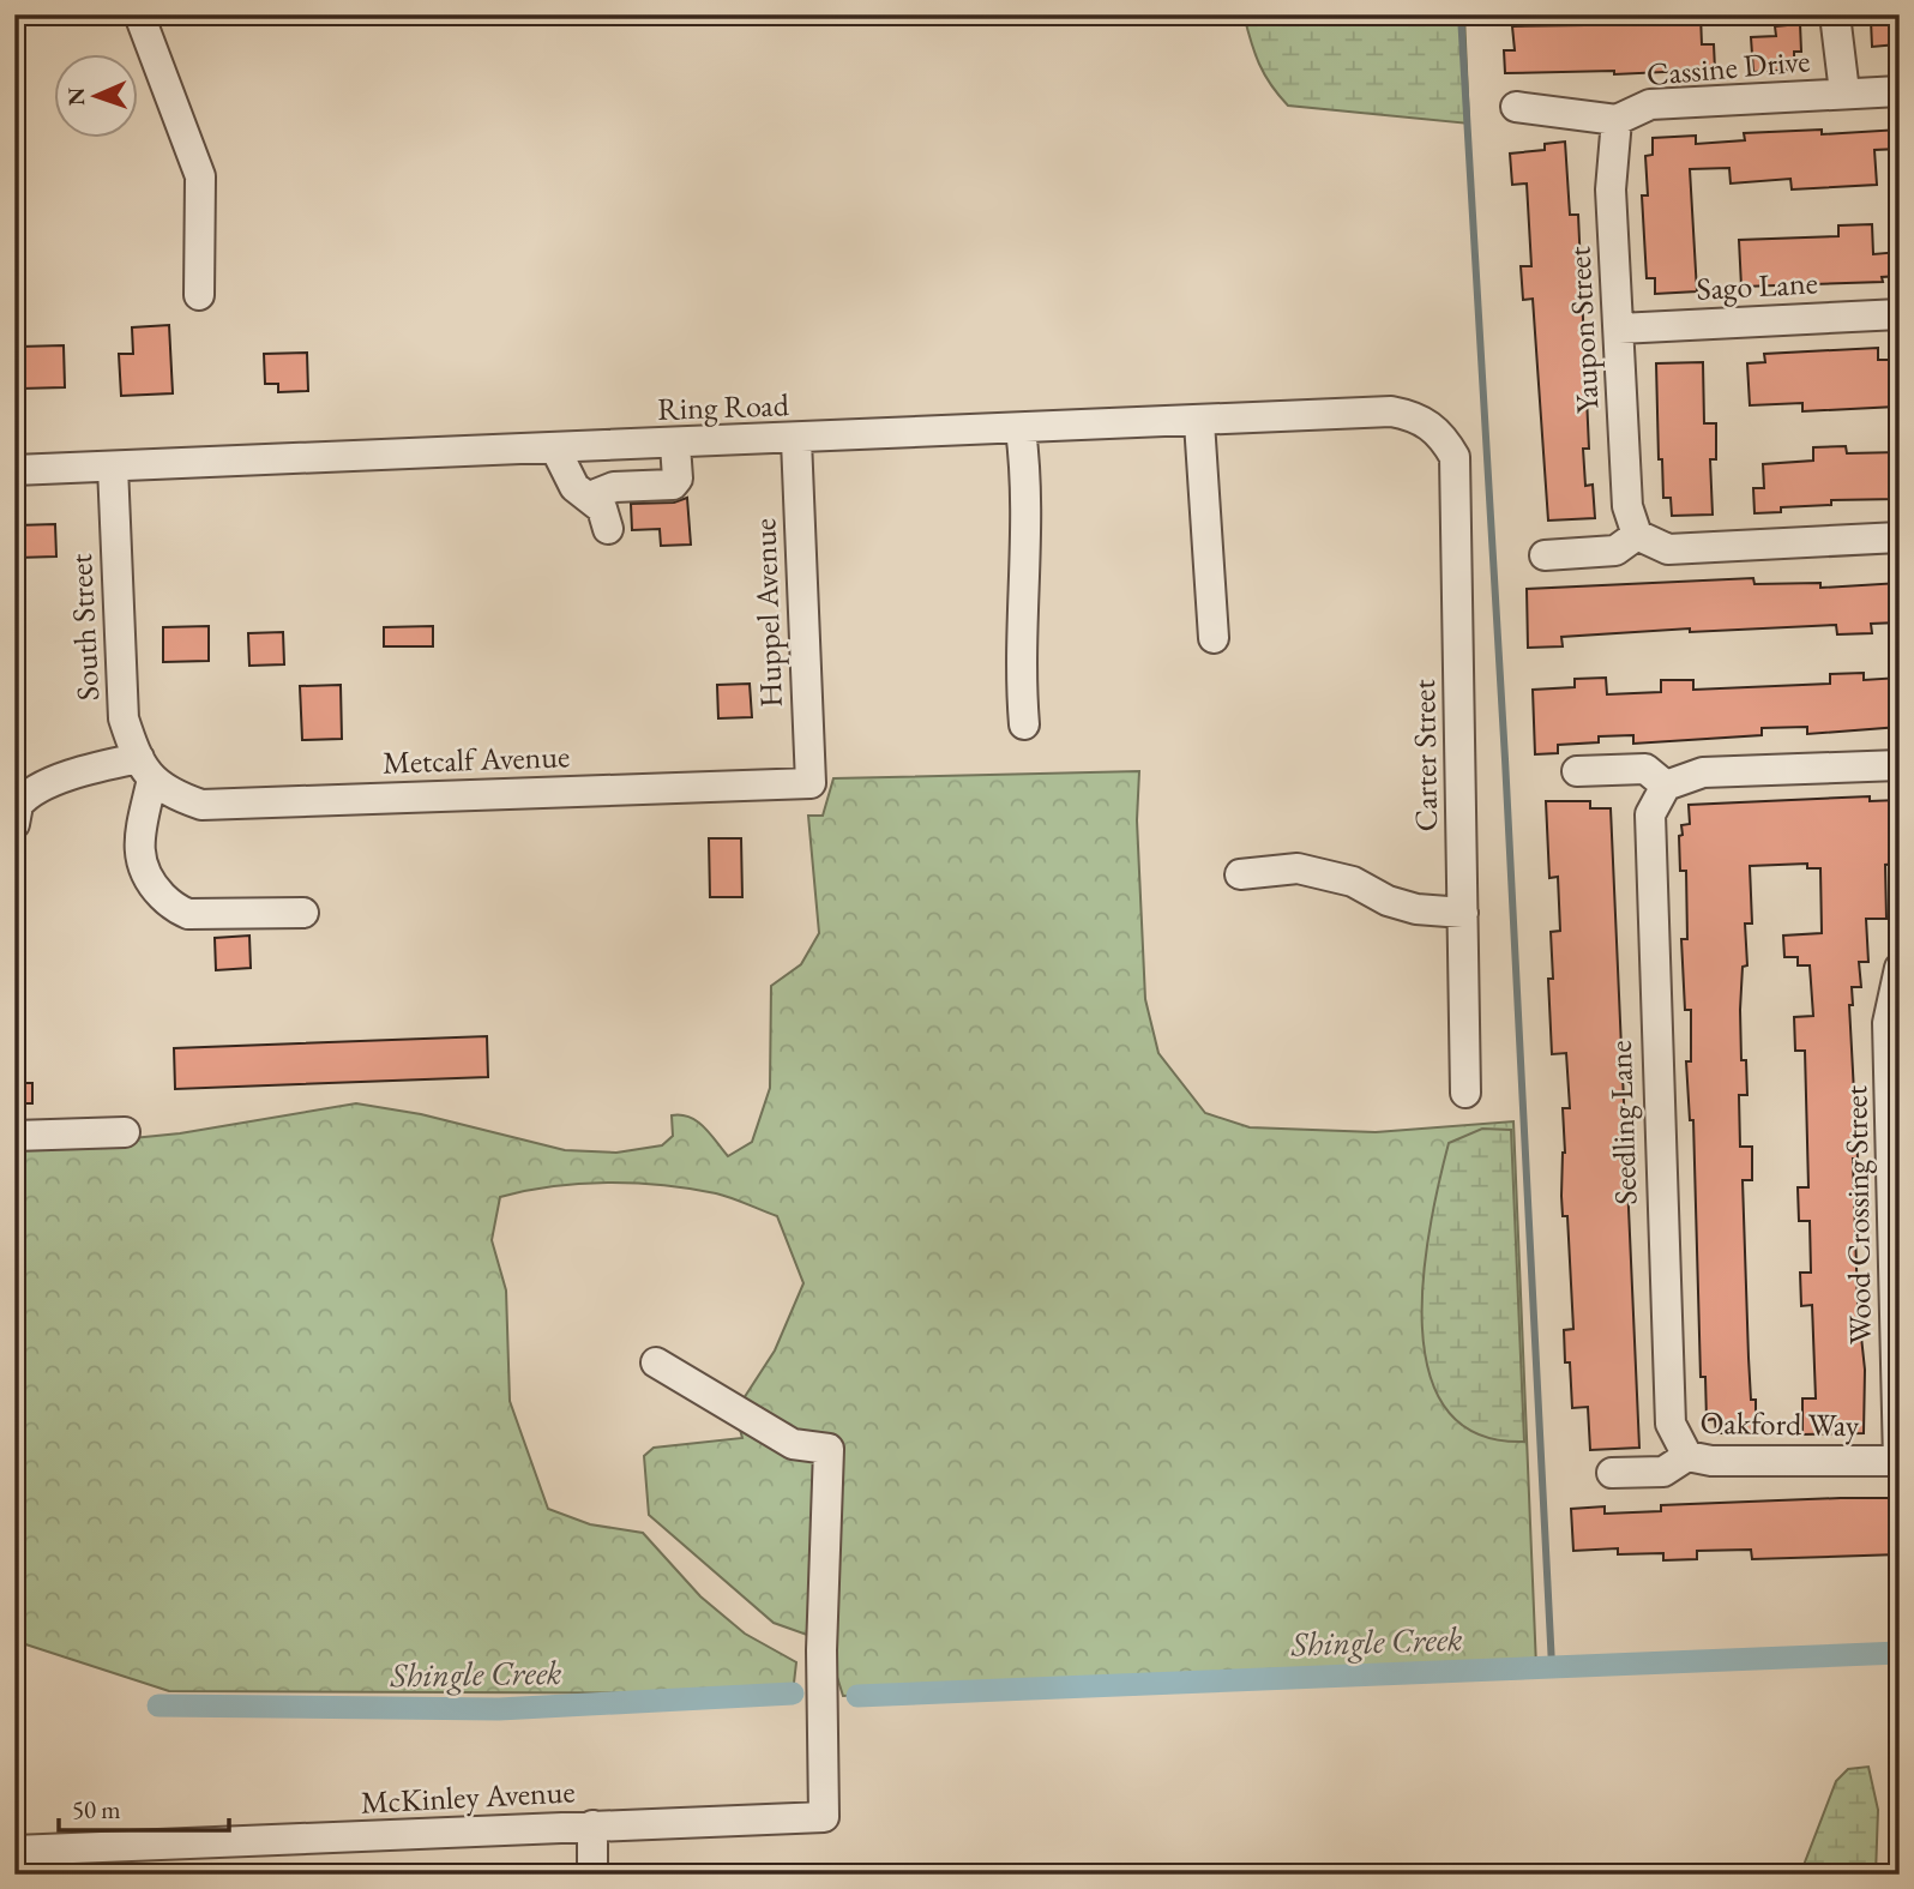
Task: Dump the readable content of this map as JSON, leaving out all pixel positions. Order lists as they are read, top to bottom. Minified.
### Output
{"streets":{"street":["Cassine Drive","Sago Lane","Yaupon Street","Ring Road","Huppel Avenue","South Street","Carter Street","Metcalf Avenue","Seedling Lane","Wood Crossing Street","Oakford Way","McKinley Avenue"]},"crossings":[["Cassine Drive","Yaupon Street"],["Sago Lane","Yaupon Street"],["Ring Road","Huppel Avenue"],["Ring Road","South Street"],["Ring Road","Carter Street"],["Huppel Avenue","Metcalf Avenue"],["South Street","Metcalf Avenue"],["Seedling Lane","Oakford Way"],["Wood Crossing Street","Oakford Way"]],"water":["Shingle Creek"],"scale_bar":"50 m","north":"left"}
